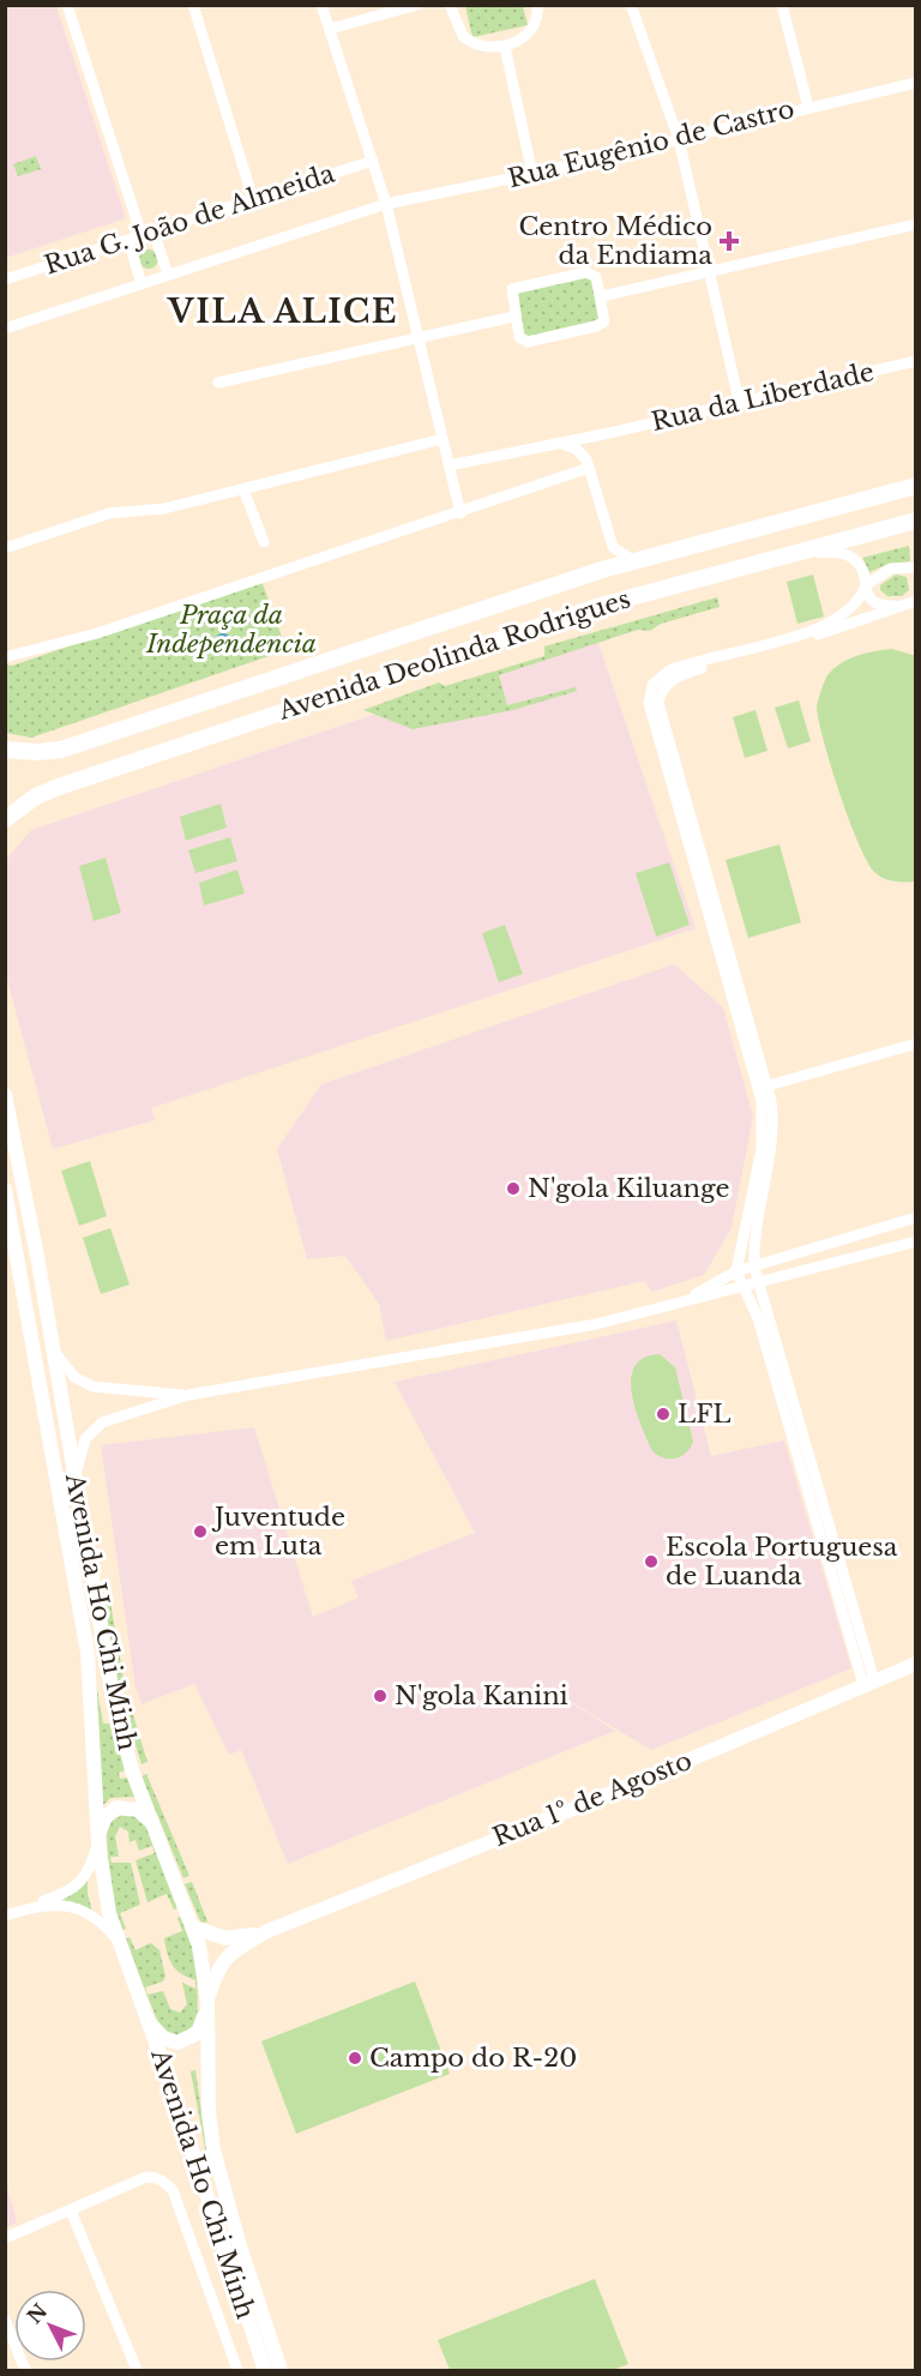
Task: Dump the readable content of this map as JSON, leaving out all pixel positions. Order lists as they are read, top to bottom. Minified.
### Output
{"streets":{"highway":["Avenida Deolinda Rodrigues"],"main road":["Avenida Ho Chi Minh","Rua 1º de Agosto"],"street":["Rua Eugênio de Castro","Rua G. João de Almeida","Rua da Liberdade"]},"crossings":[["Rua Eugênio de Castro","Rua G. João de Almeida"]],"districts":["VILA ALICE"],"parks":["Praça da Independencia"],"places":{"health":["Centro Médico da Endiama"],"other":["N'gola Kiluange","LFL","Juventude em Luta","Escola Portuguesa de Luanda","N'gola Kanini","Campo do R-20"]},"north":"top left"}
